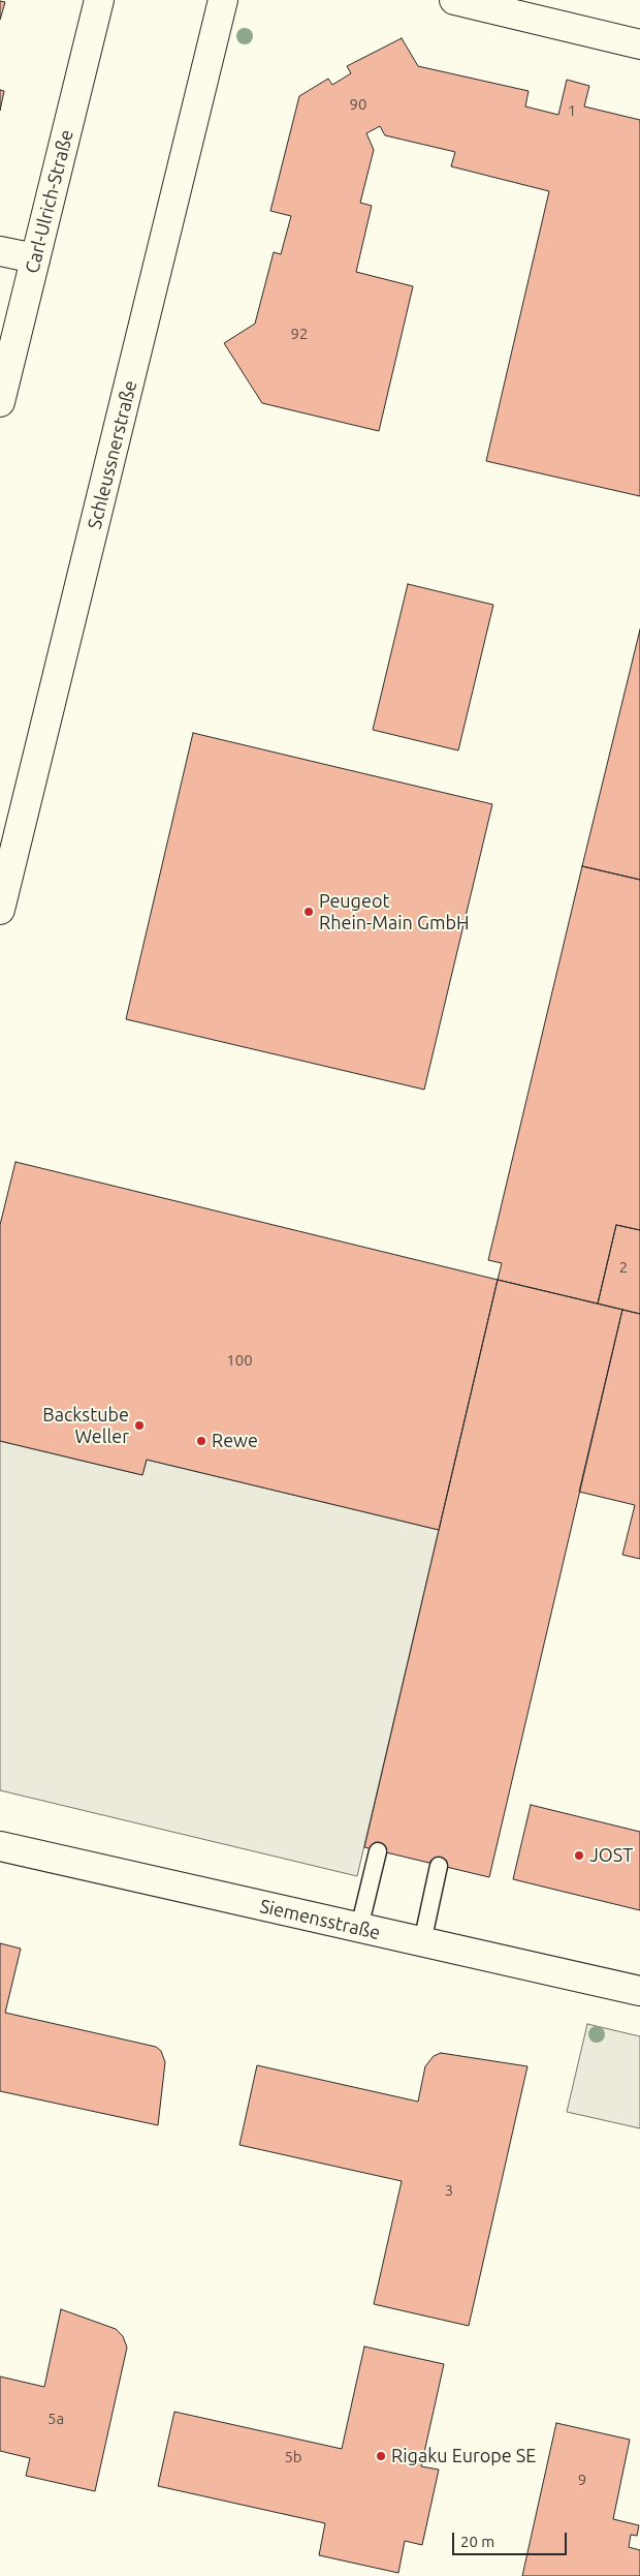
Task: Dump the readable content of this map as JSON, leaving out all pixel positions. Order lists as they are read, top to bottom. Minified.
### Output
{"streets":{"street":["Carl-Ulrich-Straße","Schleussnerstraße","Siemensstraße"]},"places":["Peugeot Rhein-Main GmbH","Backstube Weller","Rewe","JOST","Rigaku Europe SE"],"house_numbers":["90","1","92","2","100","3","5a","5b","9"],"scale_bar":"20 m"}
